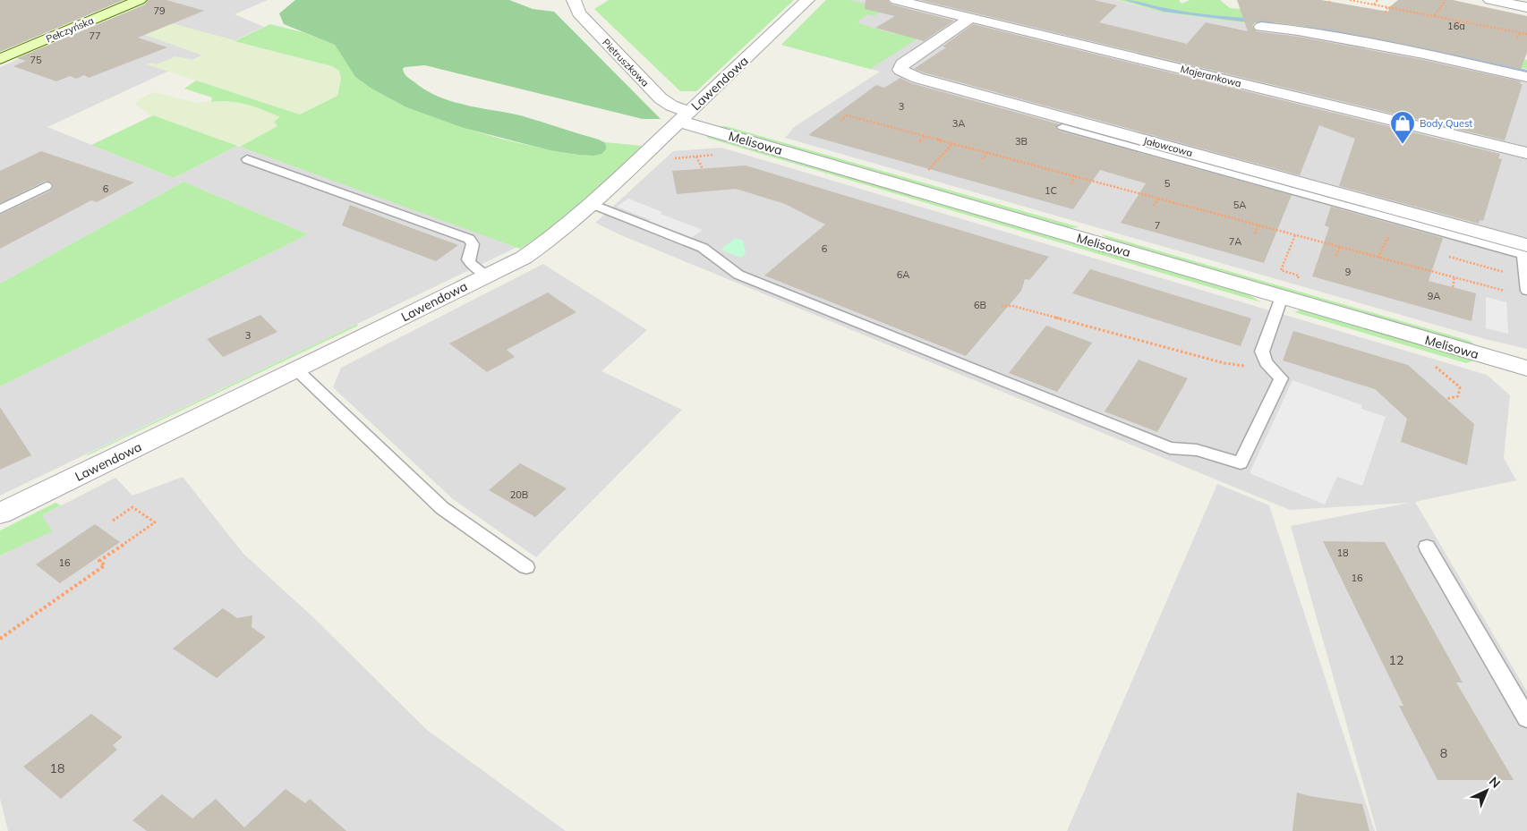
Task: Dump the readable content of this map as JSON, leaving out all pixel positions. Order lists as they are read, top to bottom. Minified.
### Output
{"streets":{"main road":["Pełczyńska"],"street":["Pietruszkowa","Majerankowa","Lawendowa","Melisowa","Jałowcowa"]},"crossings":[["Pietruszkowa","Lawendowa"],["Pietruszkowa","Melisowa"],["Majerankowa","Jałowcowa"],["Lawendowa","Melisowa"]],"places":{"shop":["Body Quest"]},"house_numbers":["79","16a","77","75","3","3A","3B","5","6","1C","5A","7","7A","6","9","6A","9A","6B","3","20B","18","16","16","12","8","18"],"north":"top right"}
